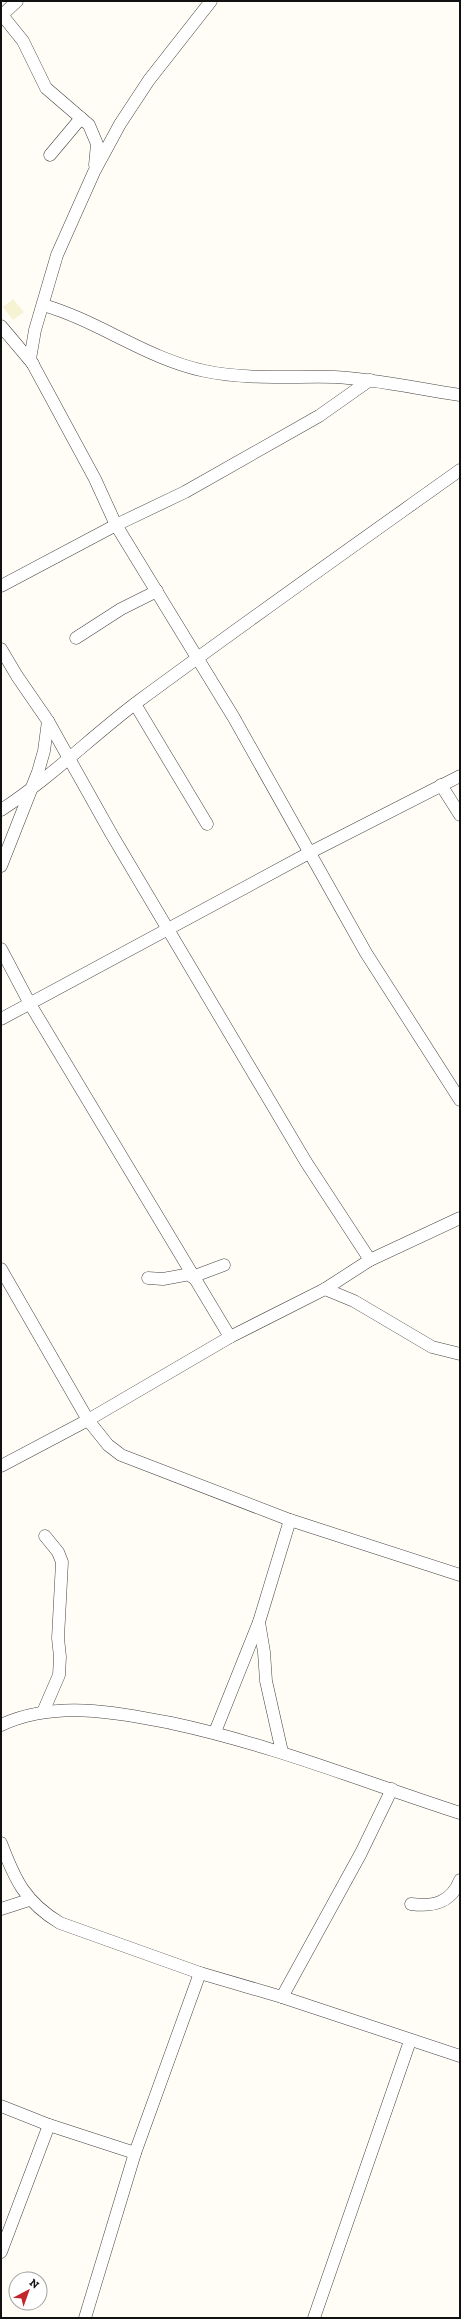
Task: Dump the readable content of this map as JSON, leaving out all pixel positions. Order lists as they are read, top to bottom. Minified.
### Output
{"north":"top right"}
